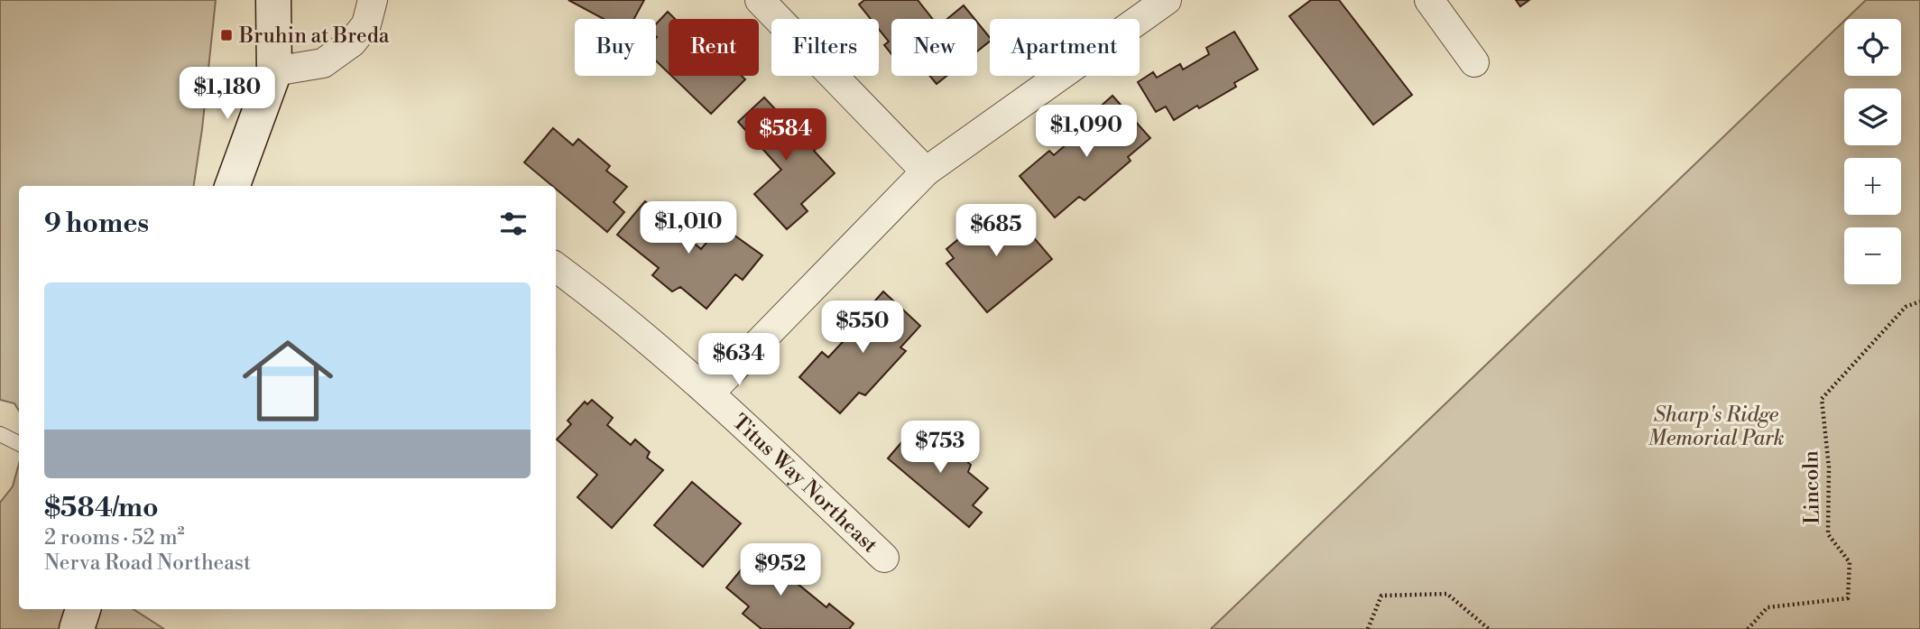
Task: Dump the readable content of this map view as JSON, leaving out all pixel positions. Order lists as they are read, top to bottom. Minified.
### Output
{"streets":{"street":["Titus Way Northeast"],"path":["Lincoln"]},"parks":["Sharp's Ridge Memorial Park"],"places":{"transit":["Bruhin at Breda"]},"page":{"map_buttons":["+","−"],"chip":["Buy","Rent","Filters","New","Apartment"],"price":["$1,180","$1,090","$584","$1,010","$685","$550","$634","$753","$952"],"heading":"9 homes","list":[{"name":"$584/mo","note":"2 rooms · 52 m² · Nerva Road Northeast"}]}}
